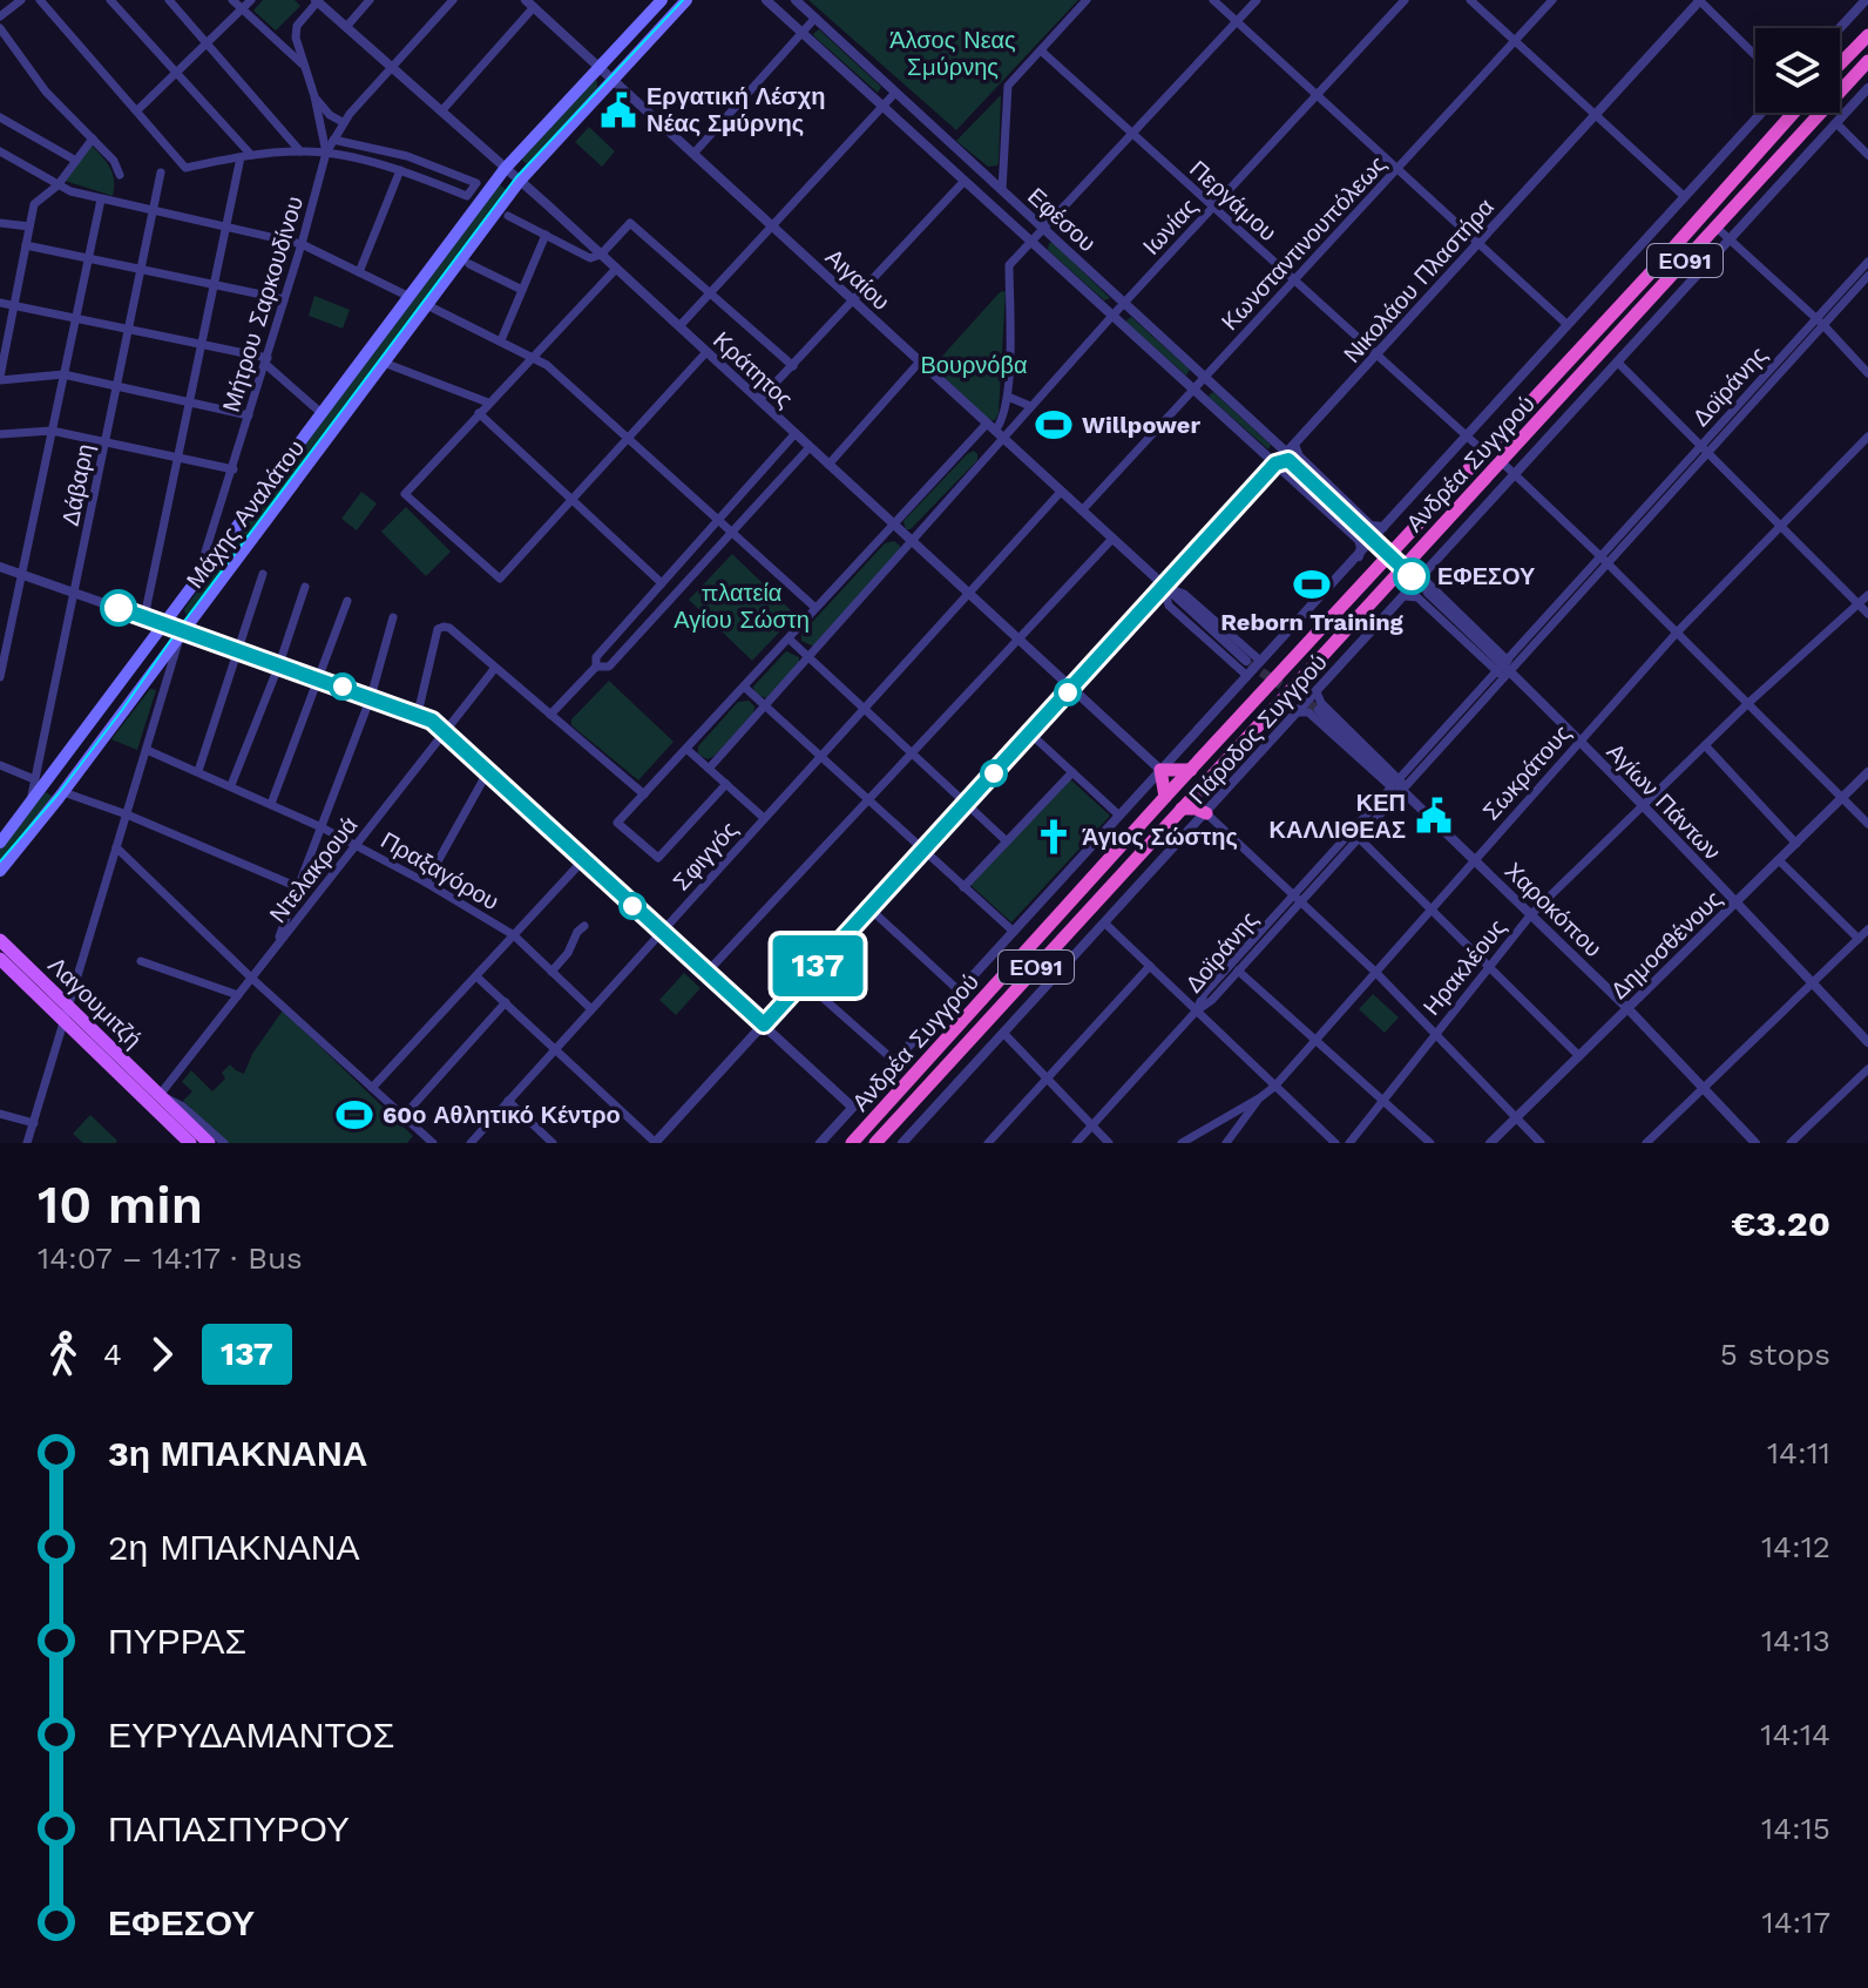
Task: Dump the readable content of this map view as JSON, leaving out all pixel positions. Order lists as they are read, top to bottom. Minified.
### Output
{"streets":{"highway":["ΕΟ91","Ανδρέα Συγγρού"],"main road":["Μάχης Αναλάτου","Λαγουμιτζή"],"street":["Περγάμου","Εφέσου","Ιωνίας","Κωνσταντινουπόλεως","Αιγαίου","Νικολάου Πλαστήρα","Μήτρου Σαρκουδίνου","Κράτητος","Δοϊράνης","Δάβαρη","Πάροδος Συγγρού","Σωκράτους","Αγίων Πάντων","Σφιγγός","Ντελακρουά","Πραξαγόρου","Χαροκόπου","Δημοσθένους","Ηρακλέους"]},"crossings":[["Περγάμου","Ιωνίας"],["Περγάμου","Κωνσταντινουπόλεως"],["Περγάμου","Νικολάου Πλαστήρα"],["Περγάμου","Ανδρέα Συγγρού"],["Περγάμου","Πάροδος Συγγρού"],["Εφέσου","Ιωνίας"],["Εφέσου","Κωνσταντινουπόλεως"],["Εφέσου","Νικολάου Πλαστήρα"],["Εφέσου","Πάροδος Συγγρού"],["Ιωνίας","Αιγαίου"],["Κωνσταντινουπόλεως","Αιγαίου"],["Αιγαίου","Μάχης Αναλάτου"],["Αιγαίου","Πάροδος Συγγρού"],["Αιγαίου","Σφιγγός"],["Μήτρου Σαρκουδίνου","Κράτητος"],["Κράτητος","Μάχης Αναλάτου"],["Κράτητος","Πάροδος Συγγρού"],["Κράτητος","Σφιγγός"],["Δοϊράνης","Αγίων Πάντων"],["Δοϊράνης","Χαροκόπου"],["Δάβαρη","Μάχης Αναλάτου"],["Πάροδος Συγγρού","Αγίων Πάντων"],["Πάροδος Συγγρού","Χαροκόπου"],["Σωκράτους","Αγίων Πάντων"],["Σωκράτους","Χαροκόπου"],["Αγίων Πάντων","Δημοσθένους"],["Αγίων Πάντων","Ηρακλέους"],["Σφιγγός","Πραξαγόρου"],["Ντελακρουά","Πραξαγόρου"],["Ντελακρουά","Λαγουμιτζή"],["Χαροκόπου","Δημοσθένους"],["Χαροκόπου","Ηρακλέους"]],"parks":["Άλσος Νεας Σμύρνης","Βουρνόβα","πλατεία Αγίου Σώστη"],"places":{"public building":["Εργατική Λέσχη Νέας Σμύρνης","ΚΕΠ ΚΑΛΛΙΘΕΑΣ"],"sports":["Willpower","Reborn Training","60ο Αθλητικό Κέντρο"],"other":["ΕΦΕΣΟΥ"],"church":["Άγιος Σώστης"]},"lines":["bus line 137"],"page":{"on_map":"137","heading":["10 min","14:07 – 14:17 · Bus","€3.20"],"legs":["4","137","5 stops"],"list":[{"name":"3η ΜΠΑΚΝΑΝΑ","value":"14:11"},{"name":"2η ΜΠΑΚΝΑΝΑ","value":"14:12"},{"name":"ΠΥΡΡΑΣ","value":"14:13"},{"name":"ΕΥΡΥΔΑΜΑΝΤΟΣ","value":"14:14"},{"name":"ΠΑΠΑΣΠΥΡΟΥ","value":"14:15"},{"name":"ΕΦΕΣΟΥ","value":"14:17"}]}}
